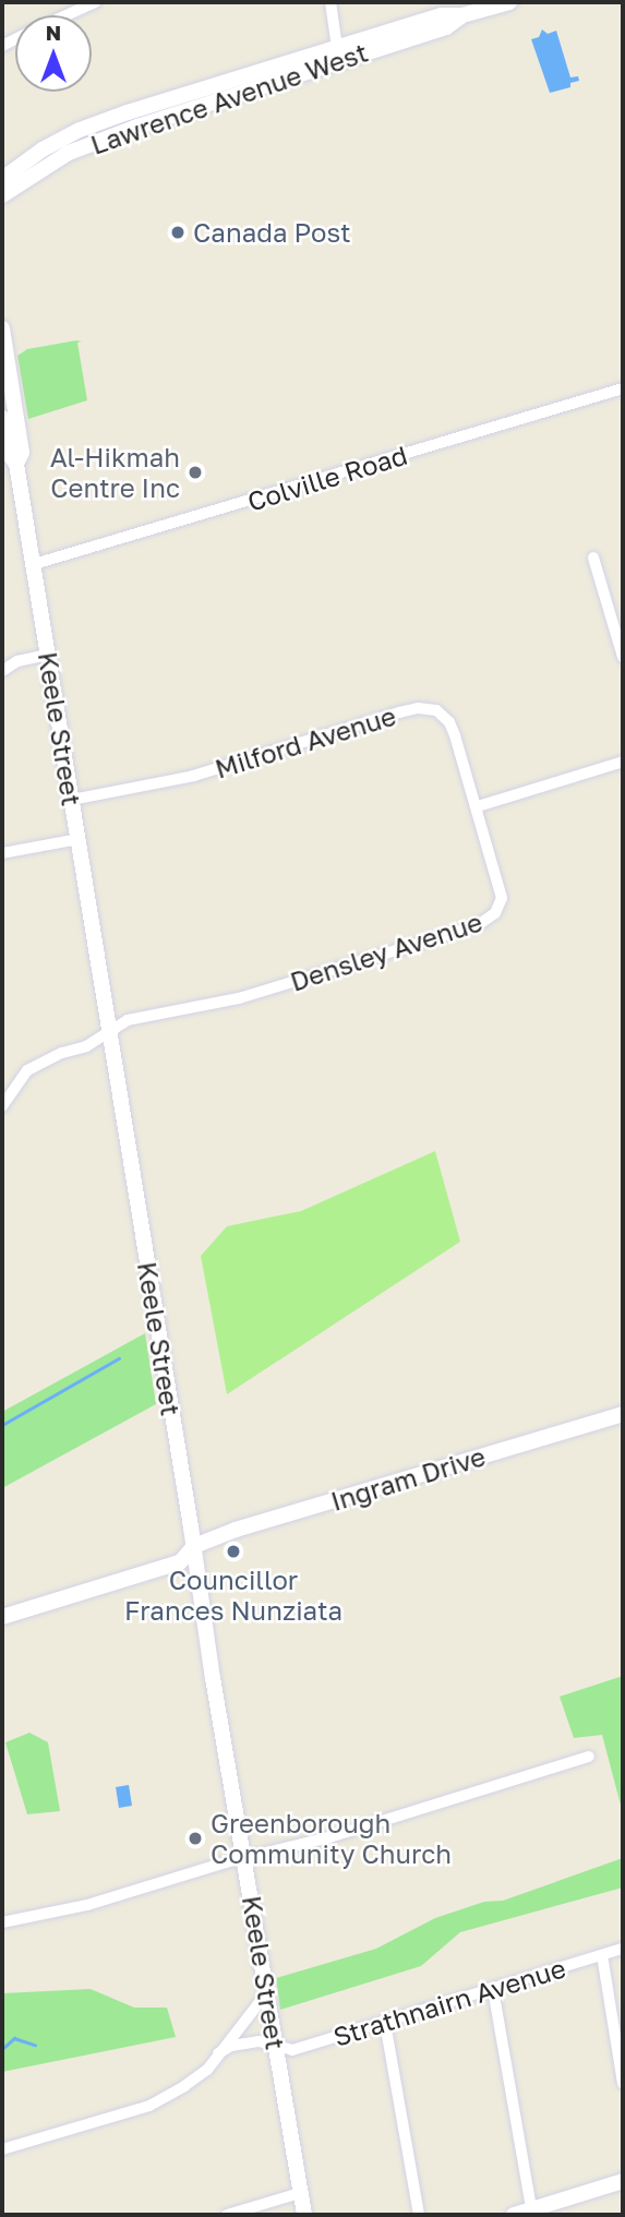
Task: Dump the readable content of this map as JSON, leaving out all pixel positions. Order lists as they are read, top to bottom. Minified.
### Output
{"streets":{"main road":["Lawrence Avenue West","Keele Street","Ingram Drive"],"street":["Colville Road","Milford Avenue","Densley Avenue","Strathnairn Avenue"]},"crossings":[["Colville Road","Keele Street"],["Keele Street","Milford Avenue"],["Keele Street","Densley Avenue"],["Keele Street","Ingram Drive"],["Keele Street","Strathnairn Avenue"],["Milford Avenue","Densley Avenue"]],"places":["Canada Post","Al-Hikmah Centre Inc","Councillor Frances Nunziata","Greenborough Community Church"],"north":"top"}
